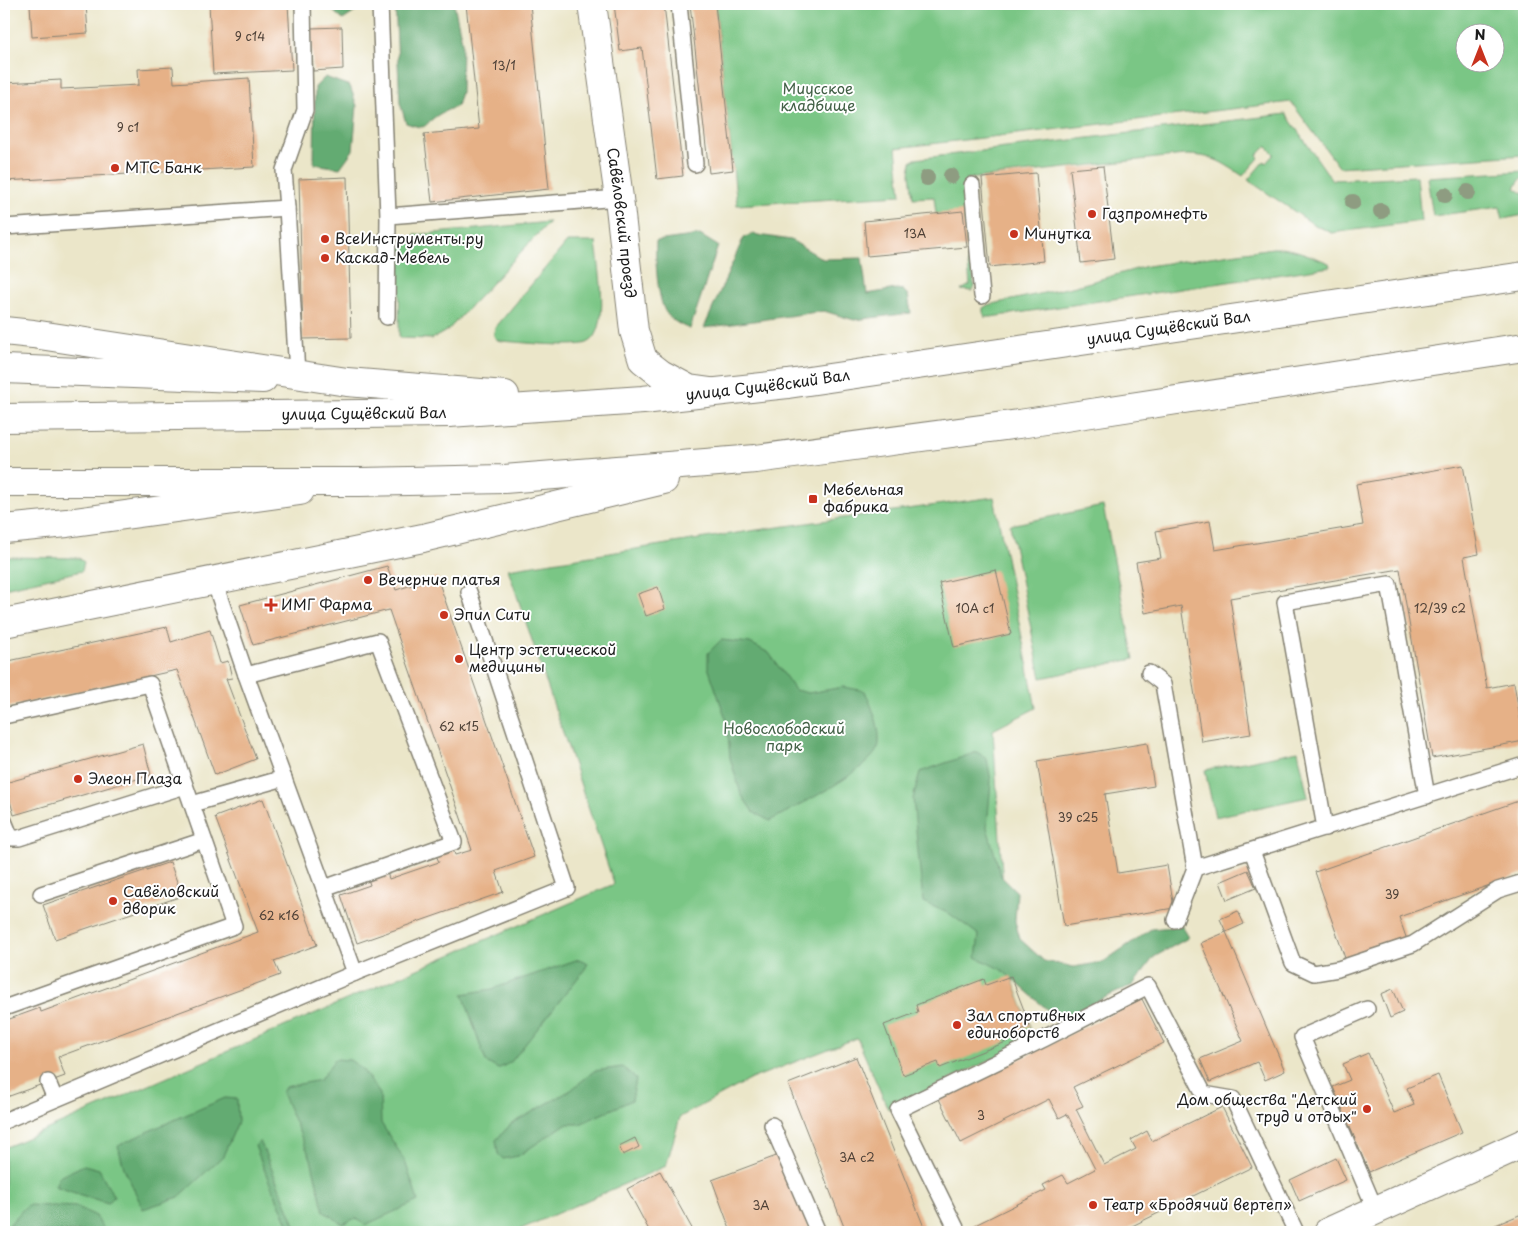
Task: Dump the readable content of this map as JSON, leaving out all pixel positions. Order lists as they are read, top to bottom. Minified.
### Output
{"streets":{"main road":["Савёловский проезд","улица Сущёвский Вал"]},"crossings":[["Савёловский проезд","улица Сущёвский Вал"]],"parks":["Миусское кладбище","Новослободский парк"],"places":{"other":["МТС Банк","Газпромнефть","Минутка","ВсеИнструменты.ру","Каскад-Мебель","Вечерние платья","Эпил Сити","Центр эстетической медицины","Элеон Плаза","Савёловский дворик","Зал спортивных единоборств","Дом общества \"Детский труд и отдых\"","Театр «Бродячий вертеп»"],"transit":["Мебельная фабрика"],"health":["ИМГ Фарма"]},"house_numbers":["9 с14","13/1","9 с1","13А","10А с1","12/39 с2","62 к15","39 с25","39","62 к16","3","3А с2","3А"],"north":"top"}
